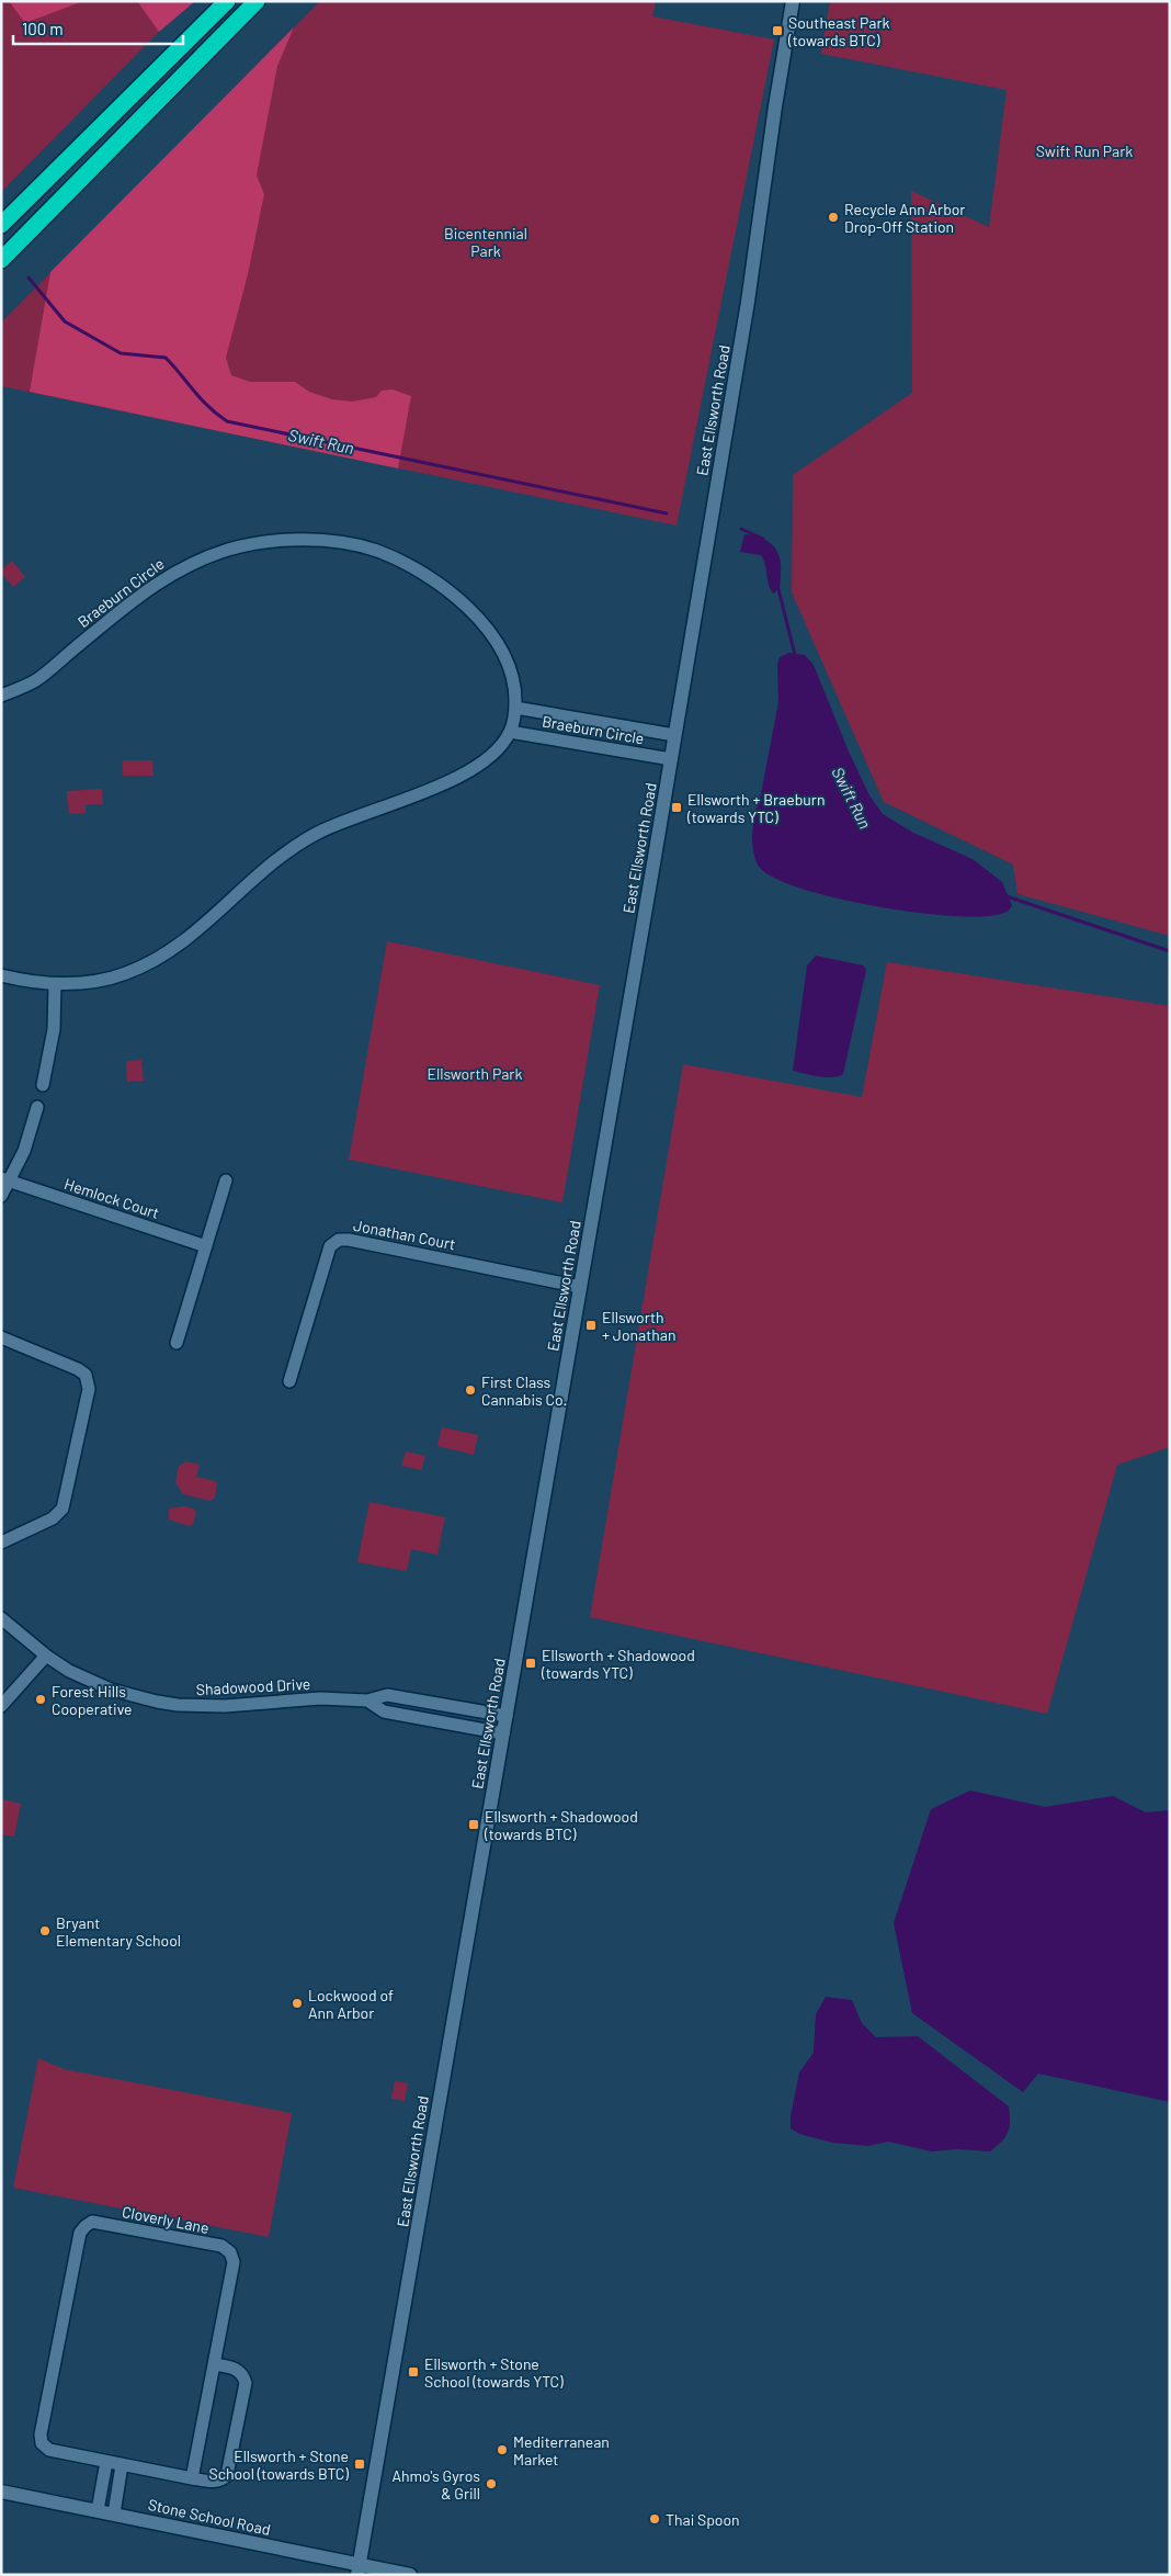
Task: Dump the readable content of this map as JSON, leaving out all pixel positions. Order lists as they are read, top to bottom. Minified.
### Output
{"streets":{"main road":["East Ellsworth Road","Stone School Road"],"street":["Braeburn Circle","Hemlock Court","Jonathan Court","Shadowood Drive","Cloverly Lane"]},"crossings":[["East Ellsworth Road","Braeburn Circle"],["East Ellsworth Road","Jonathan Court"],["East Ellsworth Road","Shadowood Drive"],["East Ellsworth Road","Stone School Road"]],"water":["Swift Run"],"parks":["Swift Run Park","Bicentennial Park","Ellsworth Park"],"places":{"transit":["Southeast Park (towards BTC)","Ellsworth + Braeburn (towards YTC)","Ellsworth + Jonathan","Ellsworth + Shadowood (towards YTC)","Ellsworth + Shadowood (towards BTC)","Ellsworth + Stone School (towards YTC)","Ellsworth + Stone School (towards BTC)"],"other":["Recycle Ann Arbor Drop-Off Station","First Class Cannabis Co.","Forest Hills Cooperative","Bryant Elementary School","Lockwood of Ann Arbor","Mediterranean Market","Ahmo's Gyros & Grill","Thai Spoon"]},"scale_bar":"100 m"}
